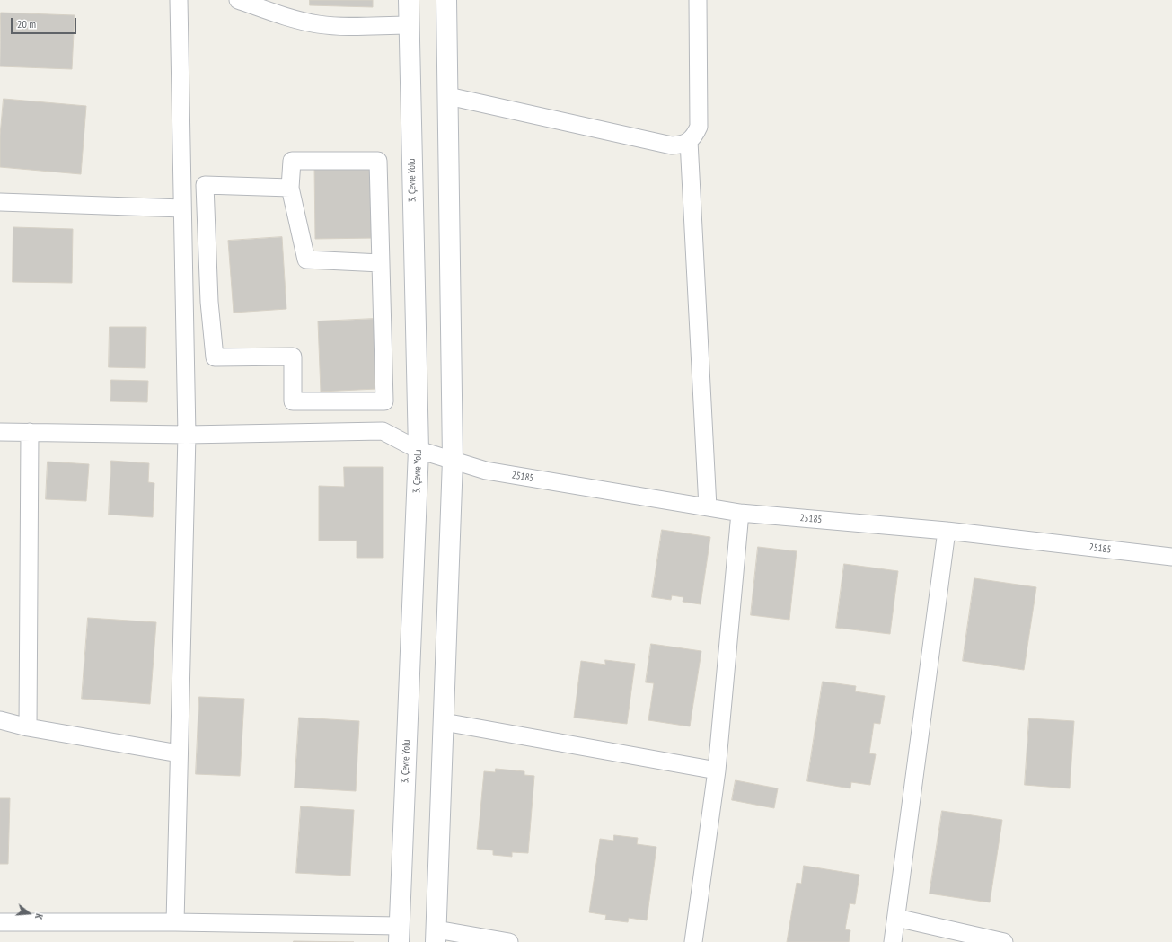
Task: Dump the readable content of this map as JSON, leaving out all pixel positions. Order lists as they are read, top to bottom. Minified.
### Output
{"streets":{"main road":["3. Çevre Yolu"],"street":["25185"]},"crossings":[["3. Çevre Yolu","25185"]],"scale_bar":"20 m","north":"right"}
